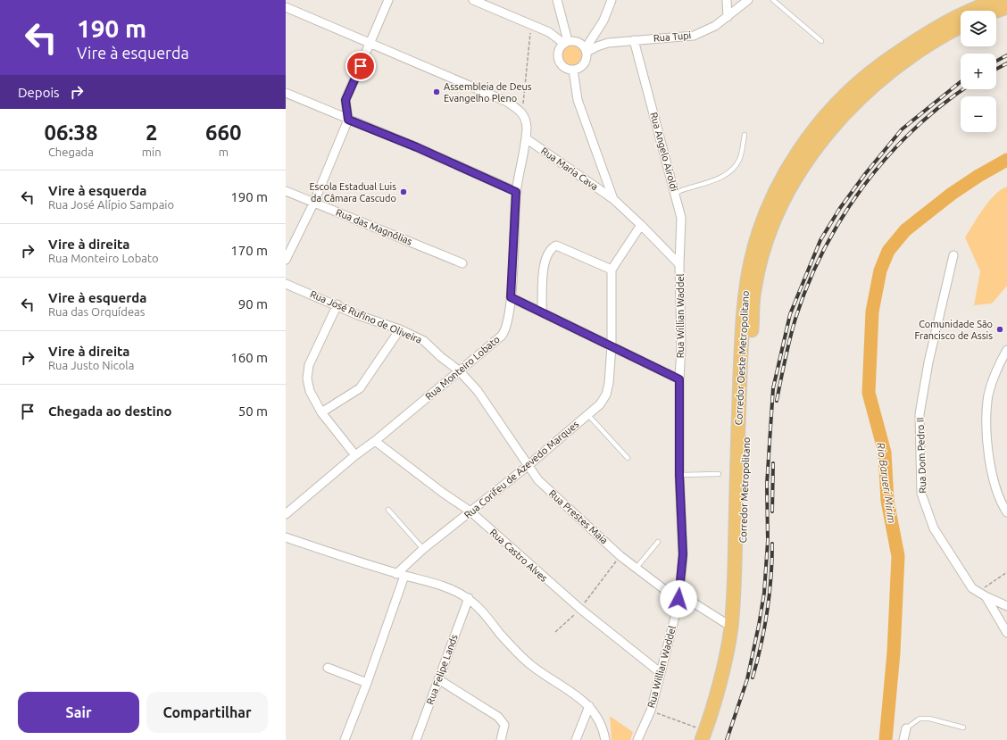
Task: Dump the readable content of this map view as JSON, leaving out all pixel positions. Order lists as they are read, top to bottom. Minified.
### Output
{"streets":{"main road":["Corredor Oeste Metropolitano","Corredor Metropolitano"],"street":["Rua Tupi","Rua Angelo Airoldi","Rua Maria Cava","Rua das Magnólias","Rua Willian Waddel","Rua José Rufino de Oliveira","Rua Monteiro Lobato","Rua Dom Pedro II","Rua Corifeu de Azevedo Marques","Rua Prestes Maia","Rua Castro Alves","Rua Felipe Lands"]},"crossings":[["Rua Tupi","Rua Angelo Airoldi"],["Rua Tupi","Rua Willian Waddel"],["Rua Angelo Airoldi","Rua Willian Waddel"],["Rua Maria Cava","Rua Willian Waddel"],["Rua Maria Cava","Rua Monteiro Lobato"],["Rua Willian Waddel","Rua Prestes Maia"],["Rua Willian Waddel","Rua Castro Alves"],["Rua José Rufino de Oliveira","Rua Monteiro Lobato"],["Rua José Rufino de Oliveira","Rua Prestes Maia"],["Corredor Oeste Metropolitano","Corredor Metropolitano"],["Corredor Oeste Metropolitano","Rua Prestes Maia"],["Rua Monteiro Lobato","Rua Prestes Maia"],["Rua Monteiro Lobato","Rua Castro Alves"],["Rua Corifeu de Azevedo Marques","Rua Prestes Maia"],["Rua Corifeu de Azevedo Marques","Rua Castro Alves"]],"water":["Rio Barueri Mirim"],"places":["Assembleia de Deus Evangelho Pleno","Escola Estadual Luis da Câmara Cascudo","Comunidade São Francisco de Assis"],"page":{"turn":["190 m","Vire à esquerda"],"map_buttons":["+","−"],"then":"Depois","eta":["06:38","Chegada","2","min","660","m"],"list":[{"name":"Vire à esquerda","note":"Rua José Alípio Sampaio","value":"190 m"},{"name":"Vire à direita","note":"Rua Monteiro Lobato","value":"170 m"},{"name":"Vire à esquerda","note":"Rua das Orquídeas","value":"90 m"},{"name":"Vire à direita","note":"Rua Justo Nicola","value":"160 m"},{"name":"Chegada ao destino","value":"50 m"}],"buttons":["Sair","Compartilhar"]}}
